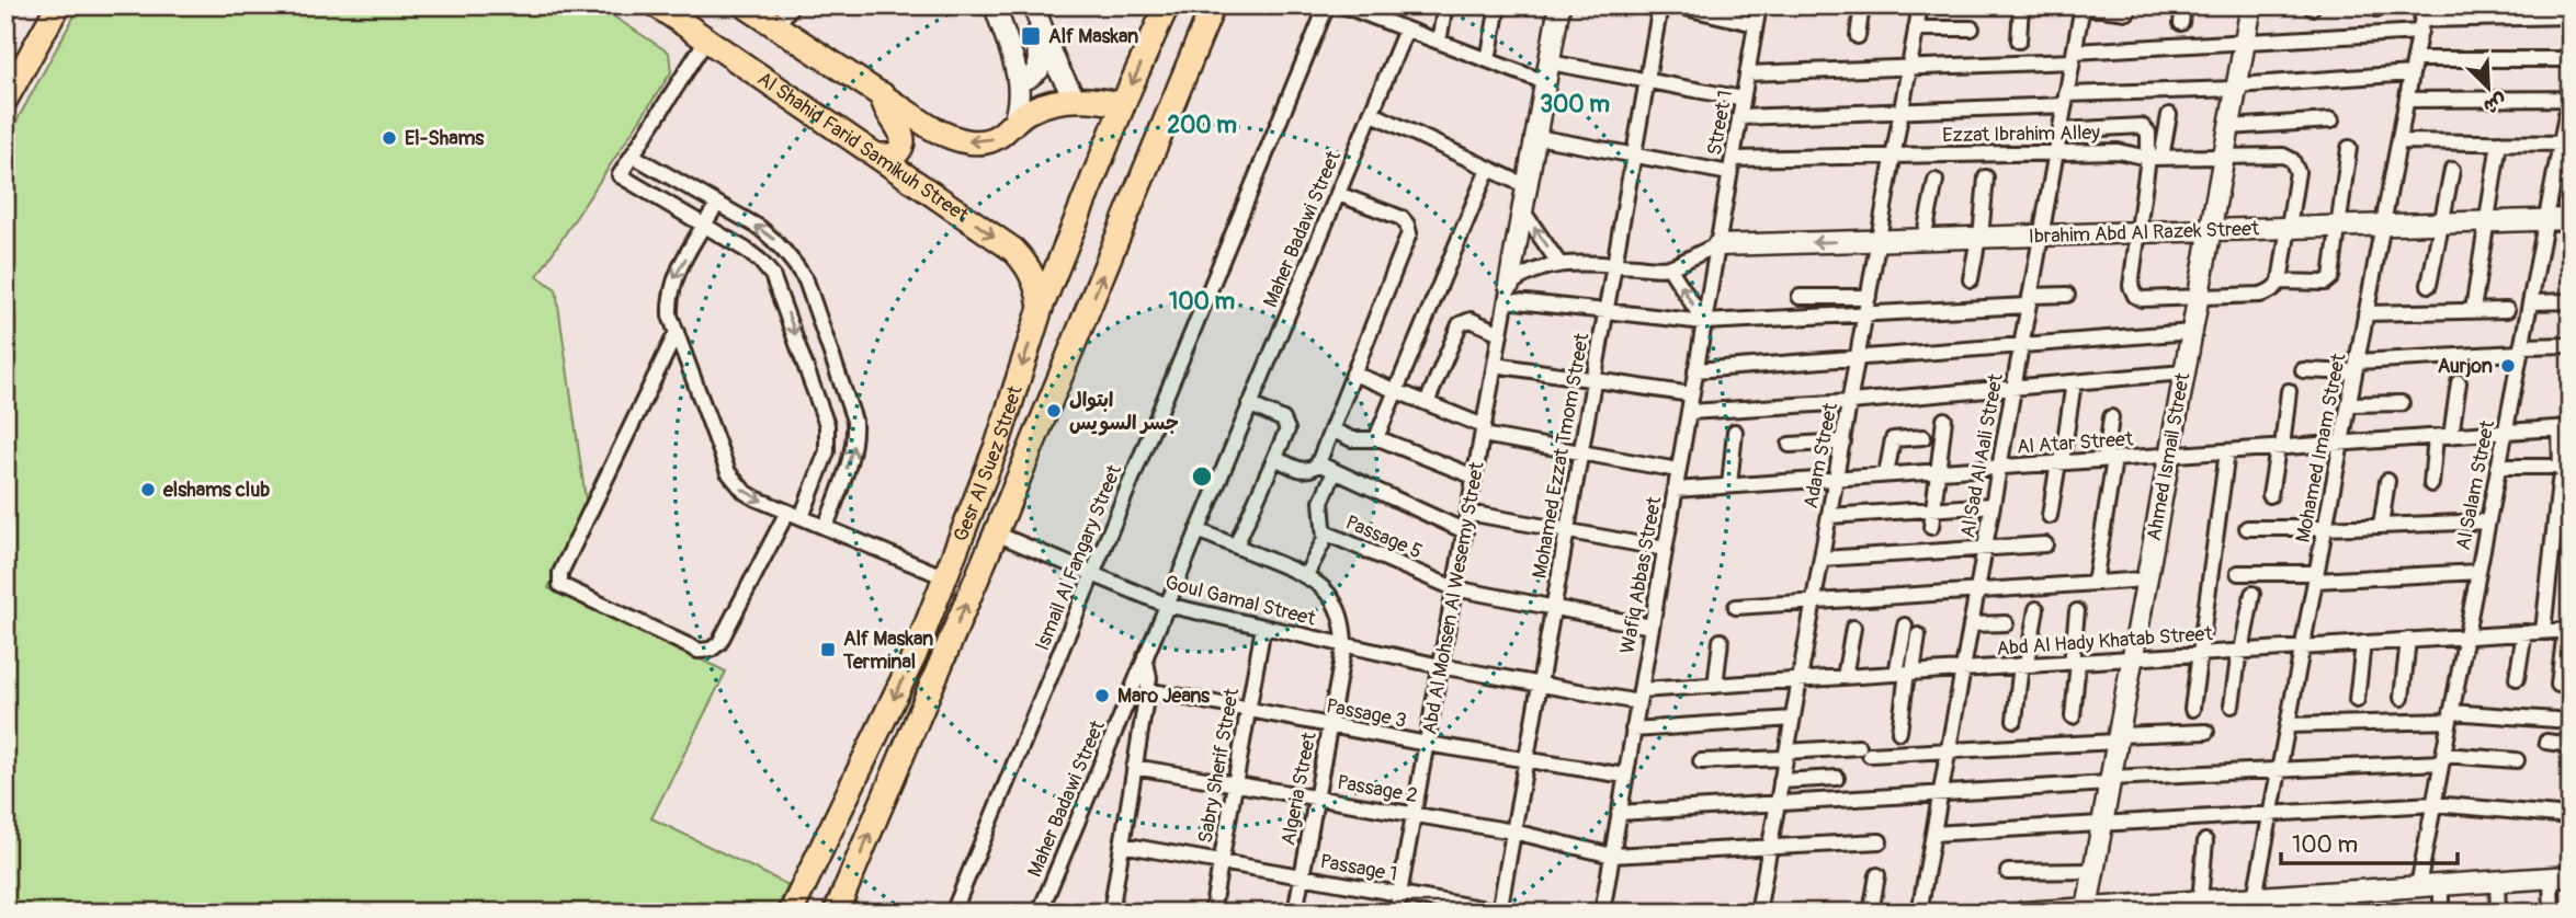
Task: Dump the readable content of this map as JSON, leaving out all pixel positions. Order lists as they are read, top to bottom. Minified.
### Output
{"streets":{"main road":["Al Shahid Farid Samikuh Street","Gesr Al Suez Street"],"street":["Street 1","Ezzat Ibrahim Alley","Maher Badawi Street","Ibrahim Abd Al Razek Street","Al Atar Street","Mohamed Imam Street","Mohamed Ezzat Tmom Street","Adam Street","Al Sad Al Aali Street","Ahmed Ismail Street","Al Salam Street","Passage 5","Ismail Al Fangary Street","Wafiq Abbas Street","Abd Al Mohsen Al Wesemy Street","Goul Gamal Street","Abd Al Hady Khatab Street","Passage 3","Sabry Sherif Street","Algeria Street","Passage 2","Passage 1"]},"crossings":[["Street 1","Ezzat Ibrahim Alley"],["Street 1","Ibrahim Abd Al Razek Street"],["Street 1","Wafiq Abbas Street"],["Ezzat Ibrahim Alley","Ibrahim Abd Al Razek Street"],["Ezzat Ibrahim Alley","Mohamed Ezzat Tmom Street"],["Ezzat Ibrahim Alley","Adam Street"],["Ezzat Ibrahim Alley","Al Sad Al Aali Street"],["Ezzat Ibrahim Alley","Ahmed Ismail Street"],["Ezzat Ibrahim Alley","Abd Al Mohsen Al Wesemy Street"],["Al Shahid Farid Samikuh Street","Gesr Al Suez Street"],["Maher Badawi Street","Goul Gamal Street"],["Maher Badawi Street","Passage 3"],["Maher Badawi Street","Algeria Street"],["Maher Badawi Street","Passage 2"],["Maher Badawi Street","Passage 1"],["Ibrahim Abd Al Razek Street","Mohamed Imam Street"],["Ibrahim Abd Al Razek Street","Adam Street"],["Ibrahim Abd Al Razek Street","Al Sad Al Aali Street"],["Ibrahim Abd Al Razek Street","Ahmed Ismail Street"],["Ibrahim Abd Al Razek Street","Al Salam Street"],["Ibrahim Abd Al Razek Street","Wafiq Abbas Street"],["Al Atar Street","Mohamed Imam Street"],["Al Atar Street","Adam Street"],["Al Atar Street","Al Sad Al Aali Street"],["Al Atar Street","Ahmed Ismail Street"],["Al Atar Street","Al Salam Street"],["Al Atar Street","Wafiq Abbas Street"],["Mohamed Imam Street","Abd Al Hady Khatab Street"],["Mohamed Ezzat Tmom Street","Passage 5"],["Mohamed Ezzat Tmom Street","Goul Gamal Street"],["Mohamed Ezzat Tmom Street","Abd Al Hady Khatab Street"],["Mohamed Ezzat Tmom Street","Passage 3"],["Mohamed Ezzat Tmom Street","Passage 2"],["Mohamed Ezzat Tmom Street","Passage 1"],["Adam Street","Abd Al Hady Khatab Street"],["Adam Street","Passage 2"],["Al Sad Al Aali Street","Abd Al Hady Khatab Street"],["Ahmed Ismail Street","Abd Al Hady Khatab Street"],["Gesr Al Suez Street","Goul Gamal Street"],["Al Salam Street","Abd Al Hady Khatab Street"],["Passage 5","Wafiq Abbas Street"],["Passage 5","Abd Al Mohsen Al Wesemy Street"],["Ismail Al Fangary Street","Goul Gamal Street"],["Wafiq Abbas Street","Abd Al Hady Khatab Street"],["Wafiq Abbas Street","Passage 3"],["Wafiq Abbas Street","Passage 2"],["Abd Al Mohsen Al Wesemy Street","Goul Gamal Street"],["Abd Al Mohsen Al Wesemy Street","Passage 3"],["Abd Al Mohsen Al Wesemy Street","Passage 2"],["Abd Al Mohsen Al Wesemy Street","Passage 1"],["Goul Gamal Street","Abd Al Hady Khatab Street"],["Goul Gamal Street","Sabry Sherif Street"],["Goul Gamal Street","Algeria Street"],["Passage 3","Sabry Sherif Street"],["Passage 3","Algeria Street"],["Sabry Sherif Street","Passage 2"],["Sabry Sherif Street","Passage 1"],["Algeria Street","Passage 2"],["Algeria Street","Passage 1"]],"one_way":["Al Shahid Farid Samikuh Street"],"places":{"transit":["Alf Maskan","Alf Maskan Terminal"],"other":["El-Shams","Aurjon","ابتوال جسر السويس","elshams club","Maro Jeans"]},"scale_bar":"100 m","north":"bottom right","rings":["300 m","200 m","100 m"]}
